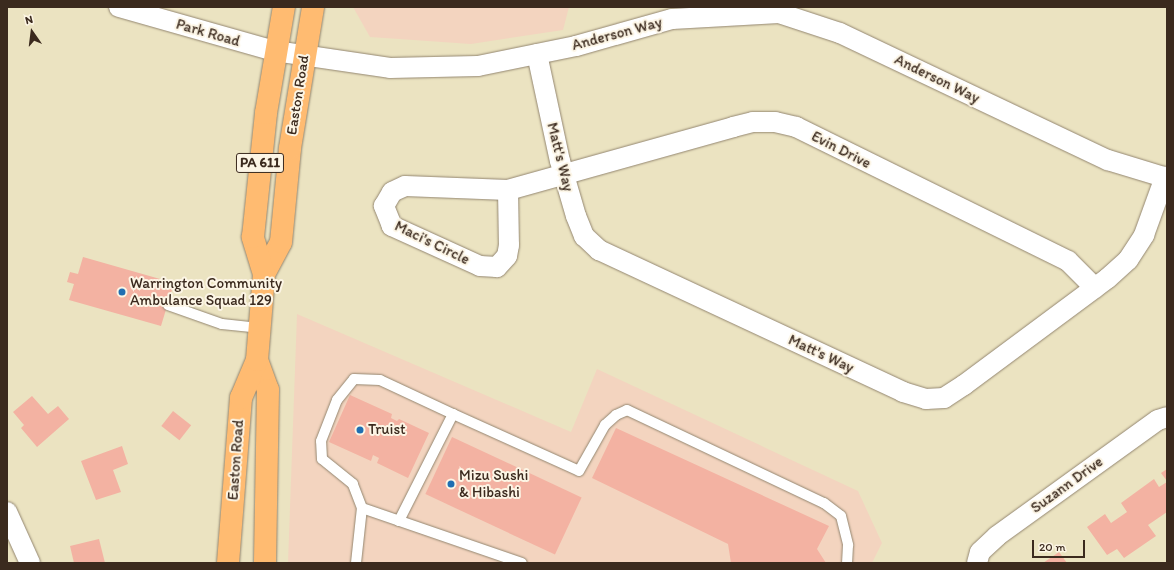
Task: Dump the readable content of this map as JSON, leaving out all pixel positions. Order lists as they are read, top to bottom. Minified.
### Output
{"streets":{"highway":["Easton Road","PA 611"],"street":["Park Road","Anderson Way","Evin Drive","Matt's Way","Maci's Circle","Suzann Drive"]},"crossings":[["Park Road","Anderson Way"],["Park Road","Easton Road"],["Anderson Way","Easton Road"],["Anderson Way","Matt's Way"],["Evin Drive","Matt's Way"],["Evin Drive","Maci's Circle"],["Matt's Way","Maci's Circle"]],"places":["Warrington Community Ambulance Squad 129","Truist","Mizu Sushi & Hibashi"],"scale_bar":"20 m","north":"top"}
